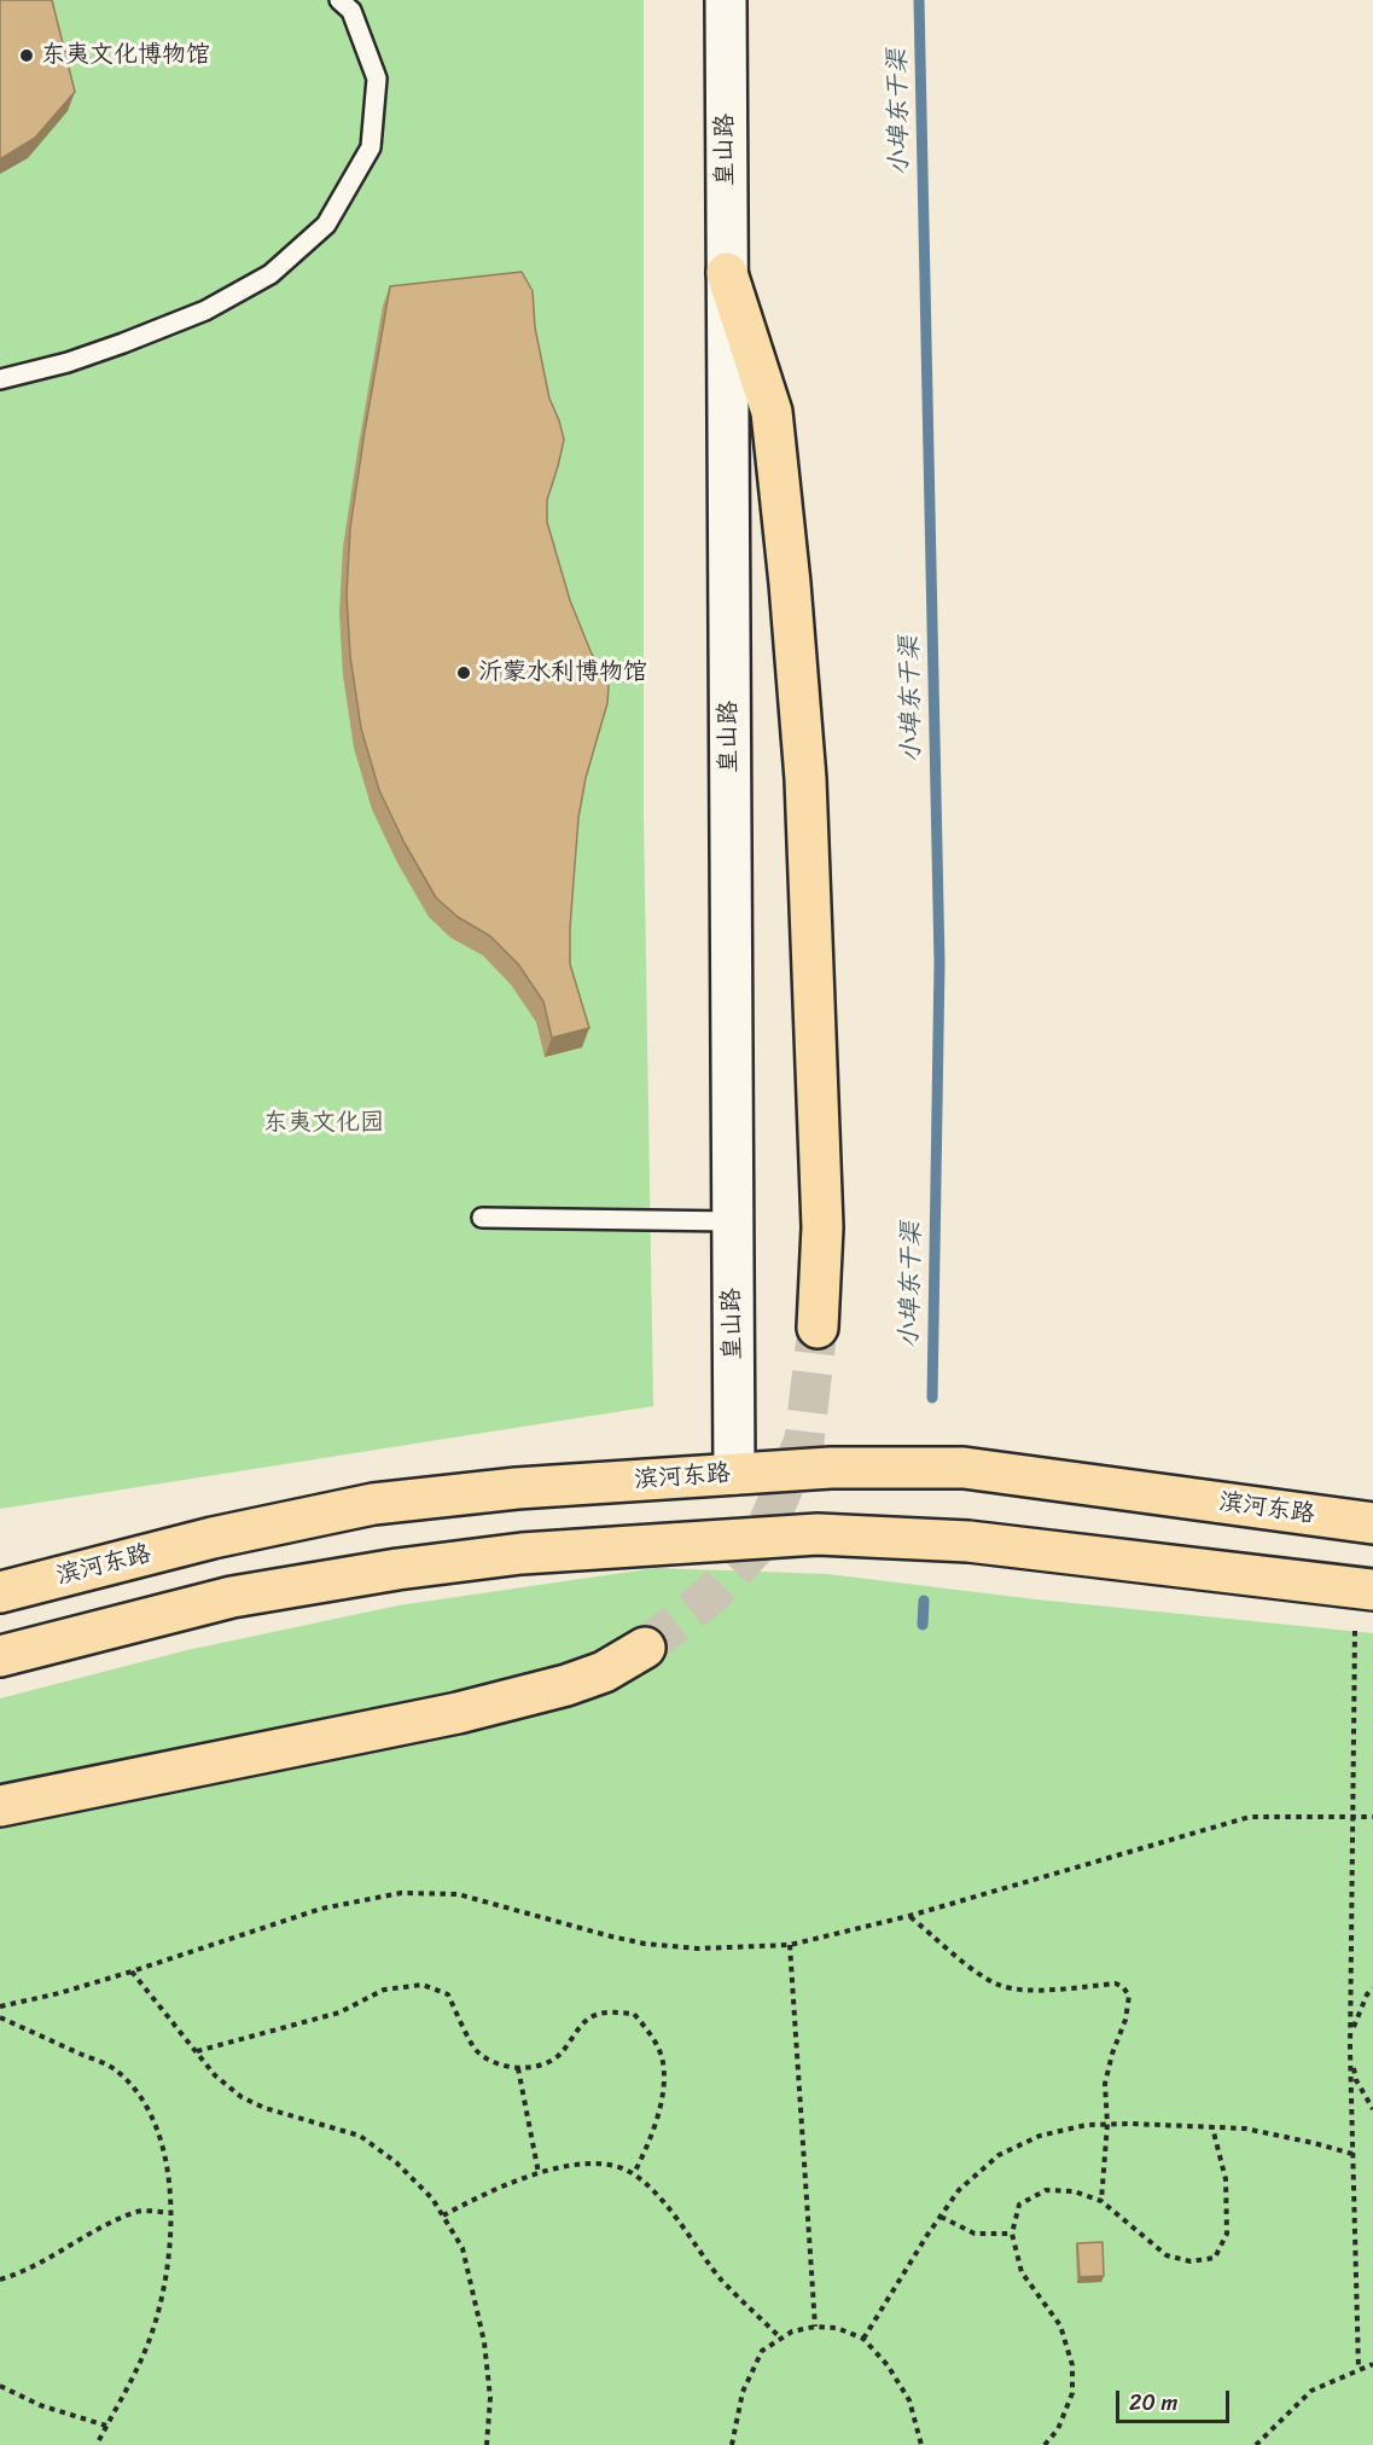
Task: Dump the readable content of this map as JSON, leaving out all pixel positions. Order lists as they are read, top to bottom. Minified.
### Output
{"streets":{"main road":["皇山路","滨河东路"]},"crossings":[["皇山路","滨河东路"]],"water":["小埠东干渠"],"parks":["东夷文化园"],"places":["东夷文化博物馆","沂蒙水利博物馆"],"scale_bar":"20 m"}
